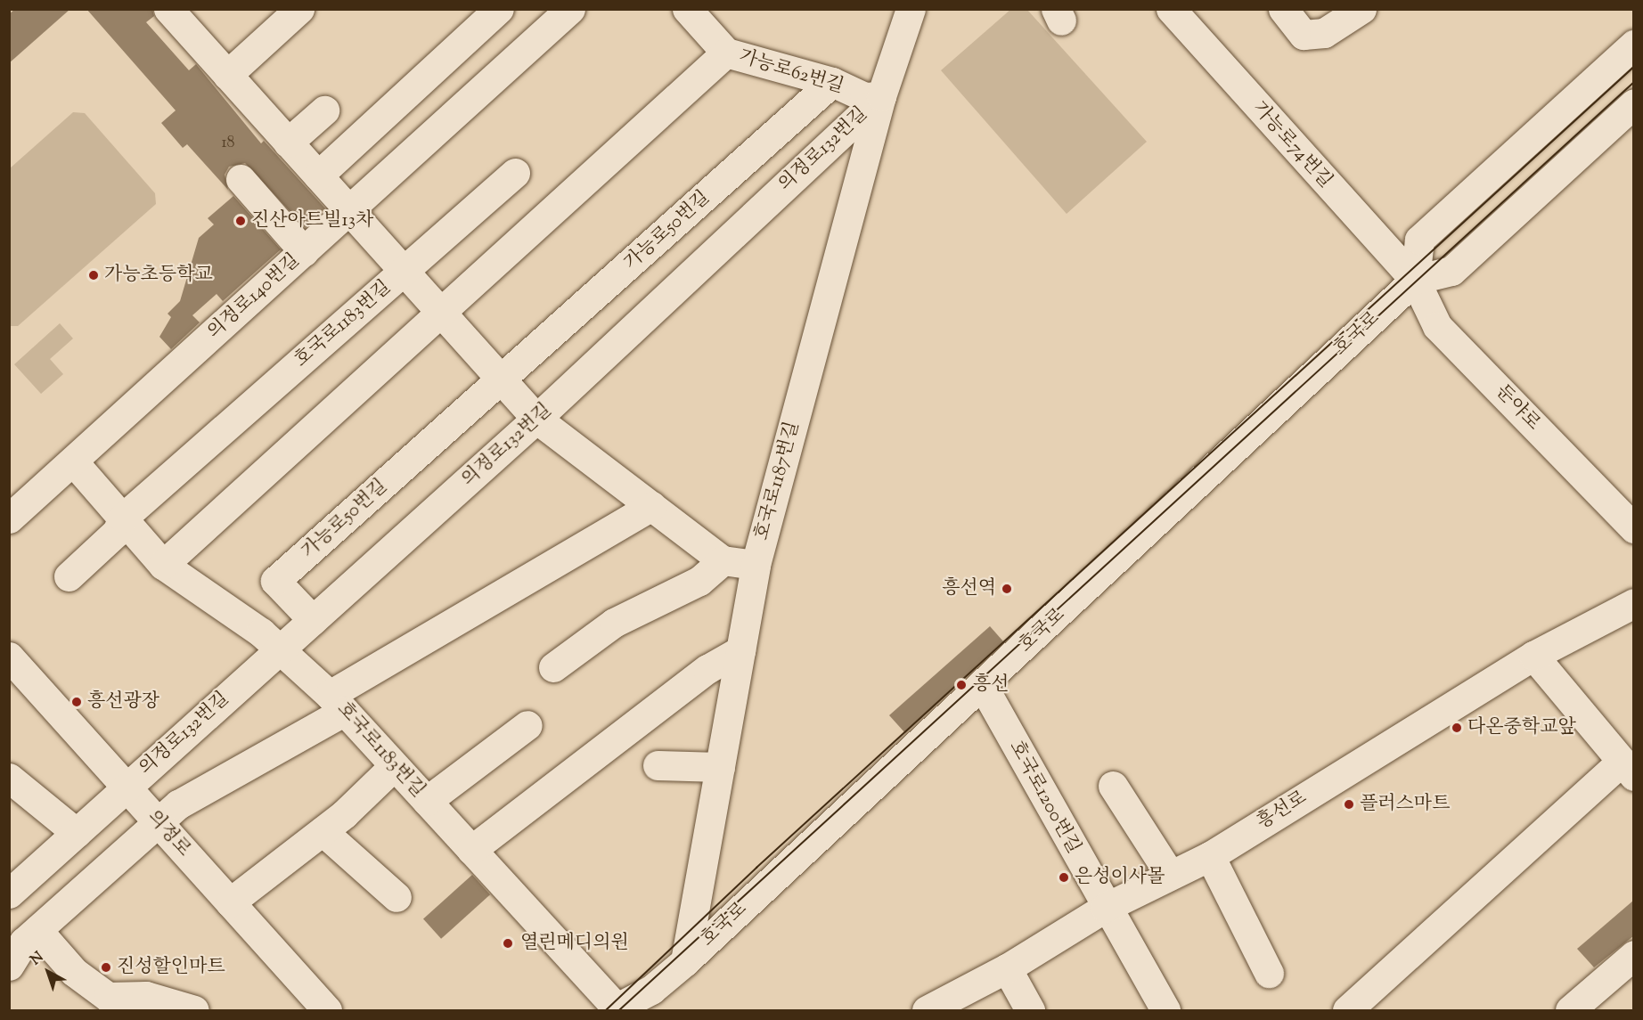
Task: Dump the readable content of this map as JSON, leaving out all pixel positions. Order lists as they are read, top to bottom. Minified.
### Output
{"streets":{"street":["가능로62번길","가능로74번길","의정로132번길","가능로50번길","의정로140번길","호국로1183번길","호국로","둔야로","호국로1187번길","호국로1200번길","흥선로","의정로"]},"crossings":[["가능로62번길","의정로132번길"],["가능로62번길","가능로50번길"],["가능로62번길","호국로1187번길"],["가능로74번길","호국로"],["가능로74번길","둔야로"],["의정로132번길","가능로50번길"],["의정로132번길","호국로1183번길"],["의정로132번길","호국로1187번길"],["의정로132번길","의정로"],["의정로140번길","호국로1183번길"],["호국로1183번길","호국로"],["호국로","둔야로"],["호국로","호국로1187번길"],["호국로","호국로1200번길"],["호국로1200번길","흥선로"]],"places":["진산아트빌13차","가능초등학교","흥선역","흥선","흥선광장","다온중학교앞","플러스마트","은성이사몰","열린메디의원","진성할인마트"],"house_numbers":["18"],"north":"top left"}
